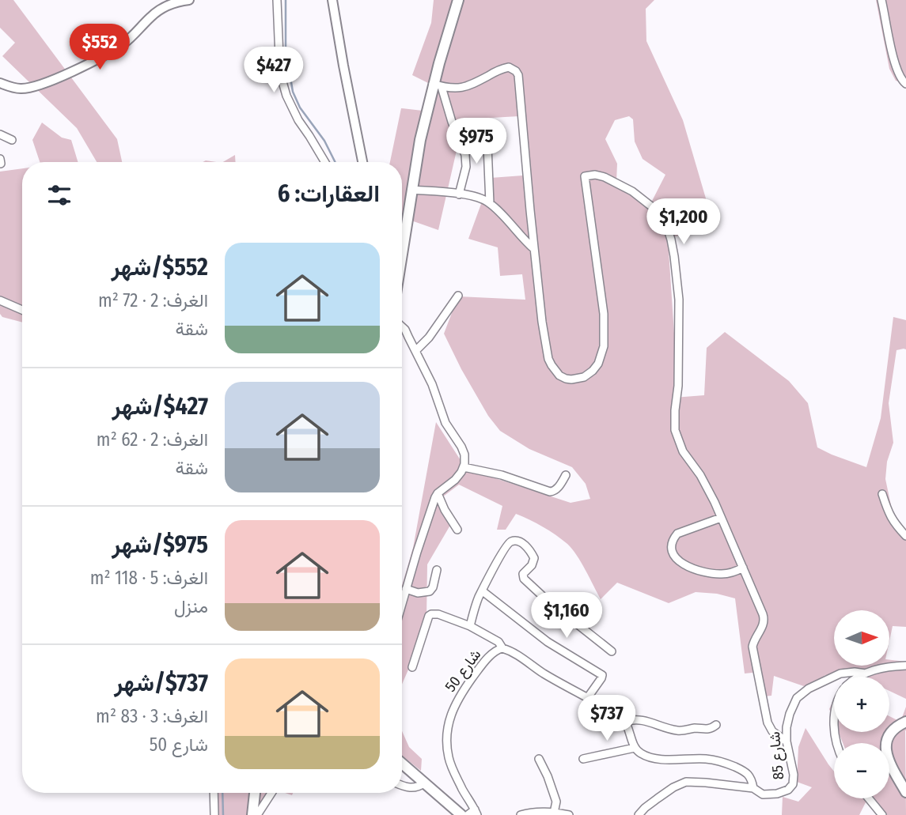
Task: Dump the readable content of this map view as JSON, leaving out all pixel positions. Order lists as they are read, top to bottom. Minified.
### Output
{"streets":{"street":["شارع 50","شارع 85"]},"north":"right","page":{"price":["$552","$427","$975","$1,200","$1,160","$737"],"heading":"العقارات: 6","list":[{"name":"$552/شهر","note":"الغرف: 2 · 72 m² · شقة"},{"name":"$427/شهر","note":"الغرف: 2 · 62 m² · شقة"},{"name":"$975/شهر","note":"الغرف: 5 · 118 m² · منزل"},{"name":"$737/شهر","note":"الغرف: 3 · 83 m² · شارع 50"}],"map_buttons":["+","−"]}}
